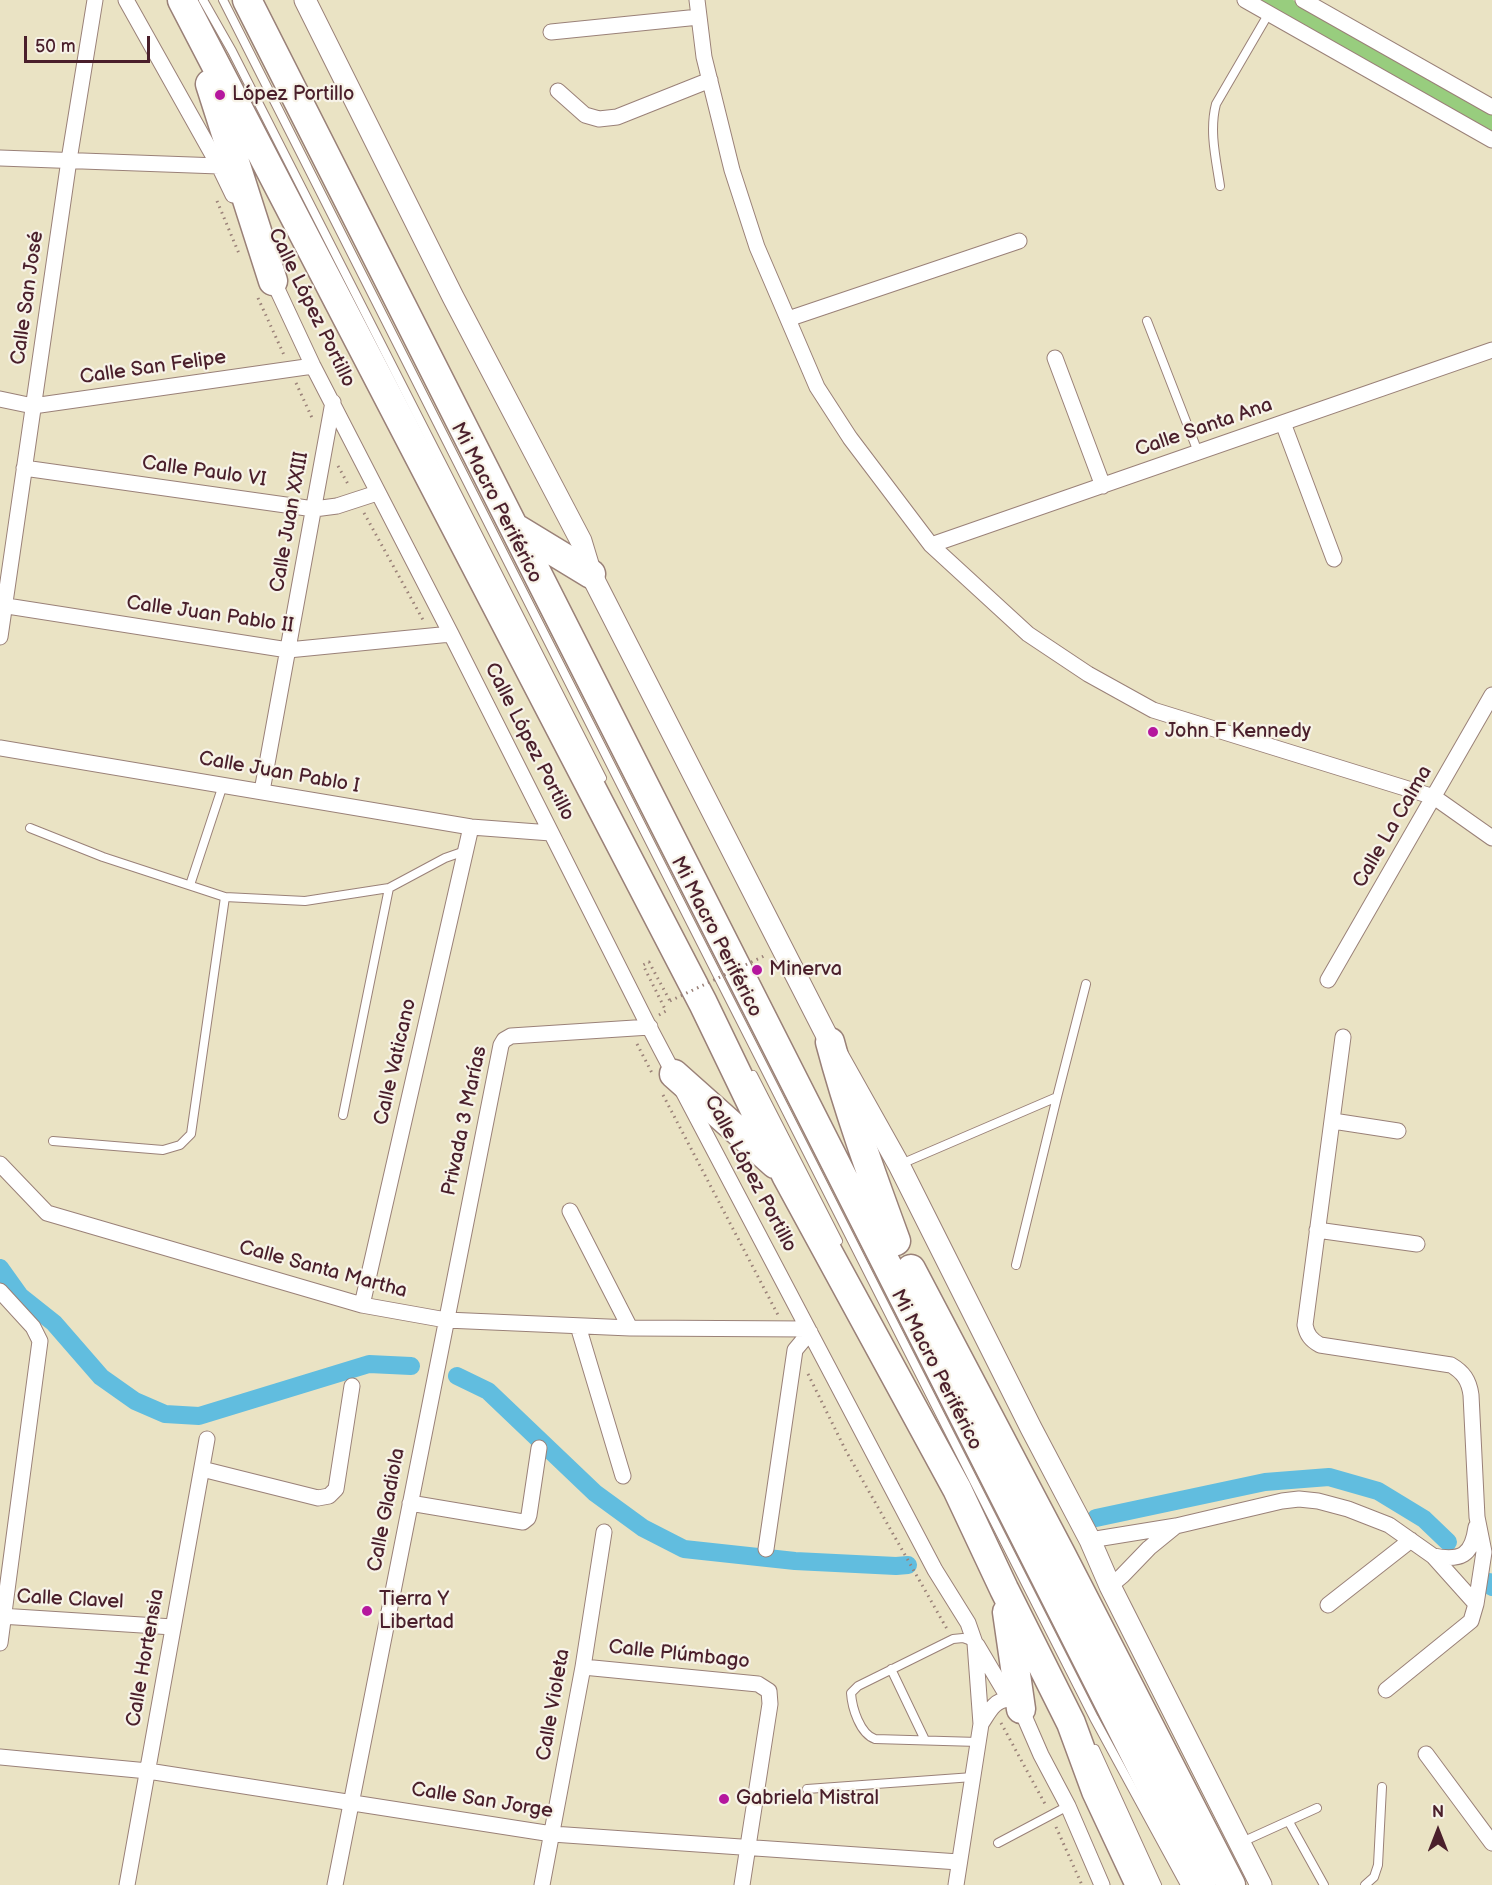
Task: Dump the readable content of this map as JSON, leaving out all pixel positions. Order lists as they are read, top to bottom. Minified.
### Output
{"streets":{"street":["Calle San José","Calle López Portillo","Calle San Felipe","Calle Santa Ana","Calle Paulo VI","Calle Juan XXIII","Calle Juan Pablo II","Calle Juan Pablo I","Calle La Calma","Calle Vaticano","Privada 3 Marías","Calle Santa Martha","Calle Gladiola","Calle Clavel","Calle Plúmbago","Calle Hortensia","Calle Violeta","Calle San Jorge"],"lane":["Mi Macro Periférico"]},"crossings":[["Calle San José","Calle San Felipe"],["Calle San José","Calle Paulo VI"],["Calle San José","Calle Juan Pablo II"],["Calle López Portillo","Calle San Felipe"],["Calle López Portillo","Calle Paulo VI"],["Calle López Portillo","Calle Juan XXIII"],["Calle López Portillo","Calle Juan Pablo II"],["Calle López Portillo","Calle Juan Pablo I"],["Calle López Portillo","Privada 3 Marías"],["Calle López Portillo","Calle Santa Martha"],["Calle Paulo VI","Calle Juan XXIII"],["Calle Juan XXIII","Calle Juan Pablo II"],["Calle Juan XXIII","Calle Juan Pablo I"],["Calle Juan Pablo I","Calle Vaticano"],["Calle Vaticano","Calle Santa Martha"],["Privada 3 Marías","Calle Santa Martha"],["Privada 3 Marías","Calle Gladiola"],["Calle Santa Martha","Calle Gladiola"],["Calle Gladiola","Calle San Jorge"],["Calle Clavel","Calle Hortensia"],["Calle Plúmbago","Calle Violeta"],["Calle Plúmbago","Calle San Jorge"],["Calle Hortensia","Calle San Jorge"],["Calle Violeta","Calle San Jorge"]],"places":["López Portillo","John F Kennedy","Minerva","Tierra Y Libertad","Gabriela Mistral"],"scale_bar":"50 m","north":"top"}
